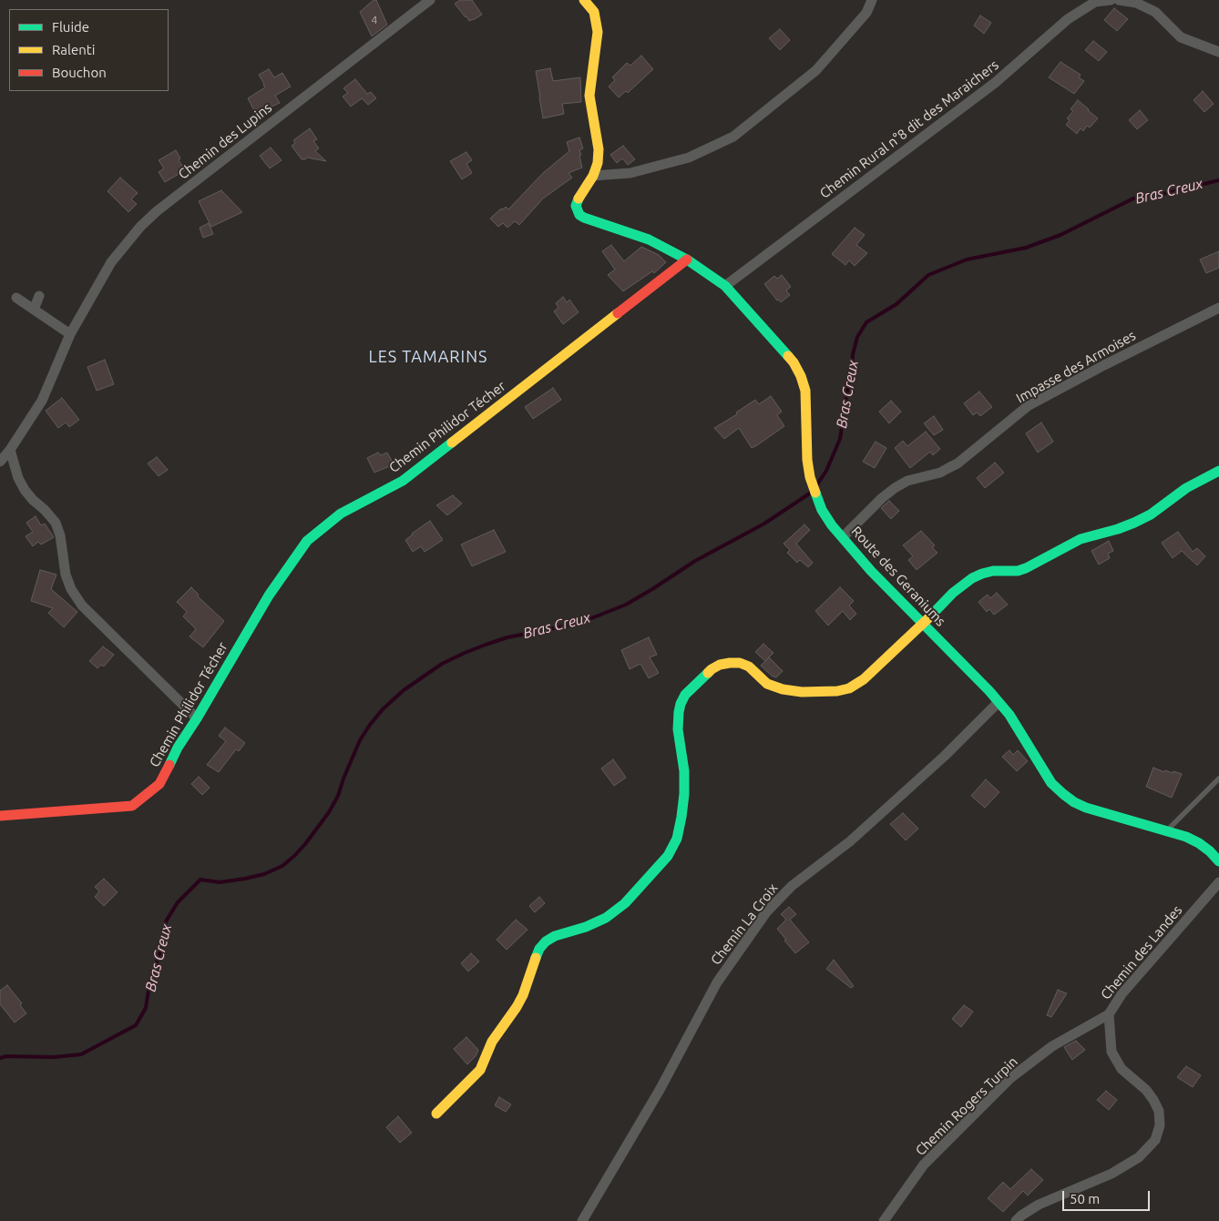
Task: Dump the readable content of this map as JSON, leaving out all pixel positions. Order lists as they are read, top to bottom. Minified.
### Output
{"streets":{"street":["Chemin Rural n°8 dit des Maraichers","Chemin des Lupins","Impasse des Armoises","Chemin Philidor Técher","Route des Geraniums","Chemin La Croix","Chemin des Landes","Chemin Rogers Turpin"]},"crossings":[["Chemin Rural n°8 dit des Maraichers","Route des Geraniums"],["Impasse des Armoises","Route des Geraniums"],["Chemin Philidor Técher","Route des Geraniums"],["Route des Geraniums","Chemin La Croix"],["Chemin des Landes","Chemin Rogers Turpin"]],"districts":["LES TAMARINS"],"water":["Bras Creux"],"house_numbers":["4"],"legend":["Fluide","Ralenti","Bouchon"],"scale_bar":"50 m"}
